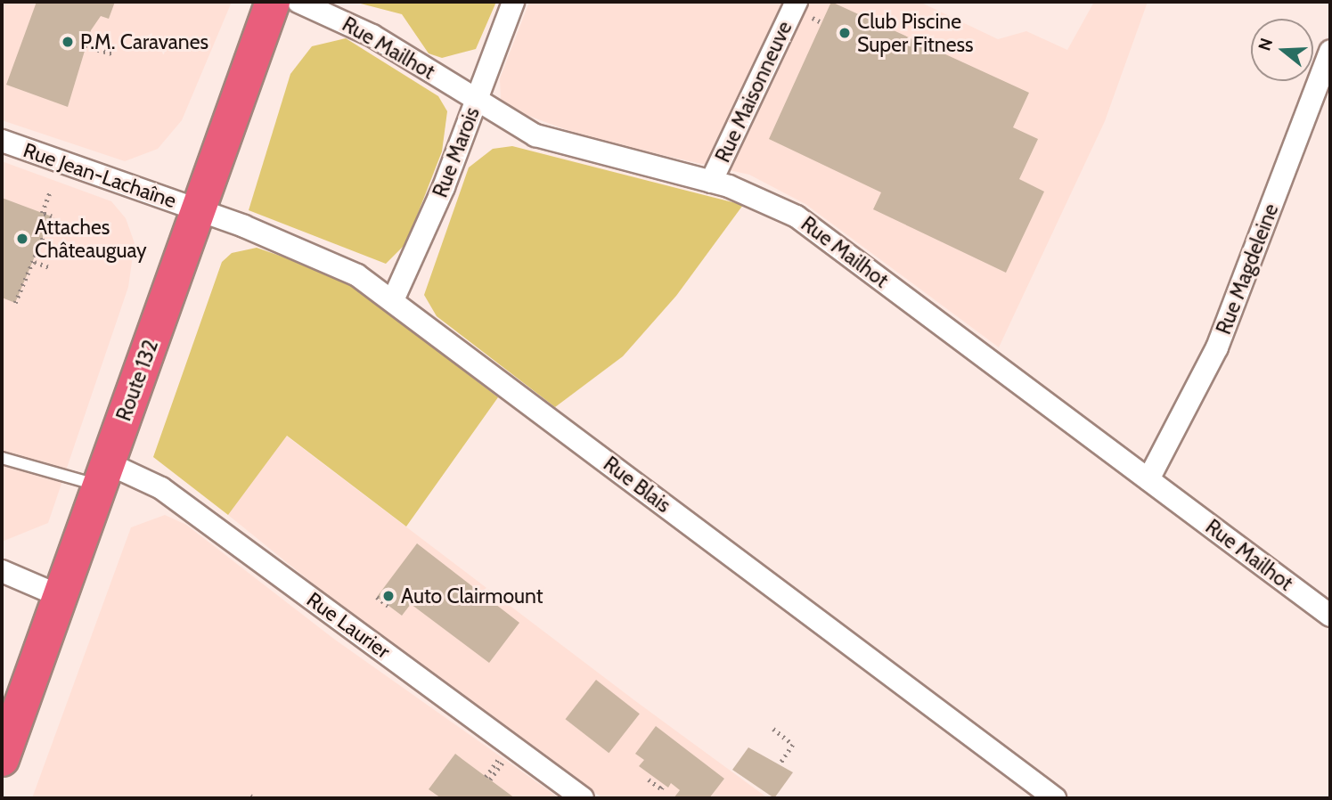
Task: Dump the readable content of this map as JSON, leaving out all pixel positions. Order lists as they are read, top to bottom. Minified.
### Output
{"streets":{"highway":["Route 132"],"street":["Rue Mailhot","Rue Maisonneuve","Rue Marois","Rue Jean-Lachaîne","Rue Magdeleine","Rue Blais","Rue Laurier"]},"crossings":[["Rue Mailhot","Rue Maisonneuve"],["Rue Mailhot","Rue Marois"],["Rue Mailhot","Rue Magdeleine"],["Rue Marois","Rue Blais"],["Rue Jean-Lachaîne","Route 132"],["Rue Jean-Lachaîne","Rue Blais"],["Route 132","Rue Blais"],["Route 132","Rue Laurier"]],"places":["Club Piscine Super Fitness","P.M. Caravanes","Attaches Châteauguay","Auto Clairmount"],"north":"left"}
